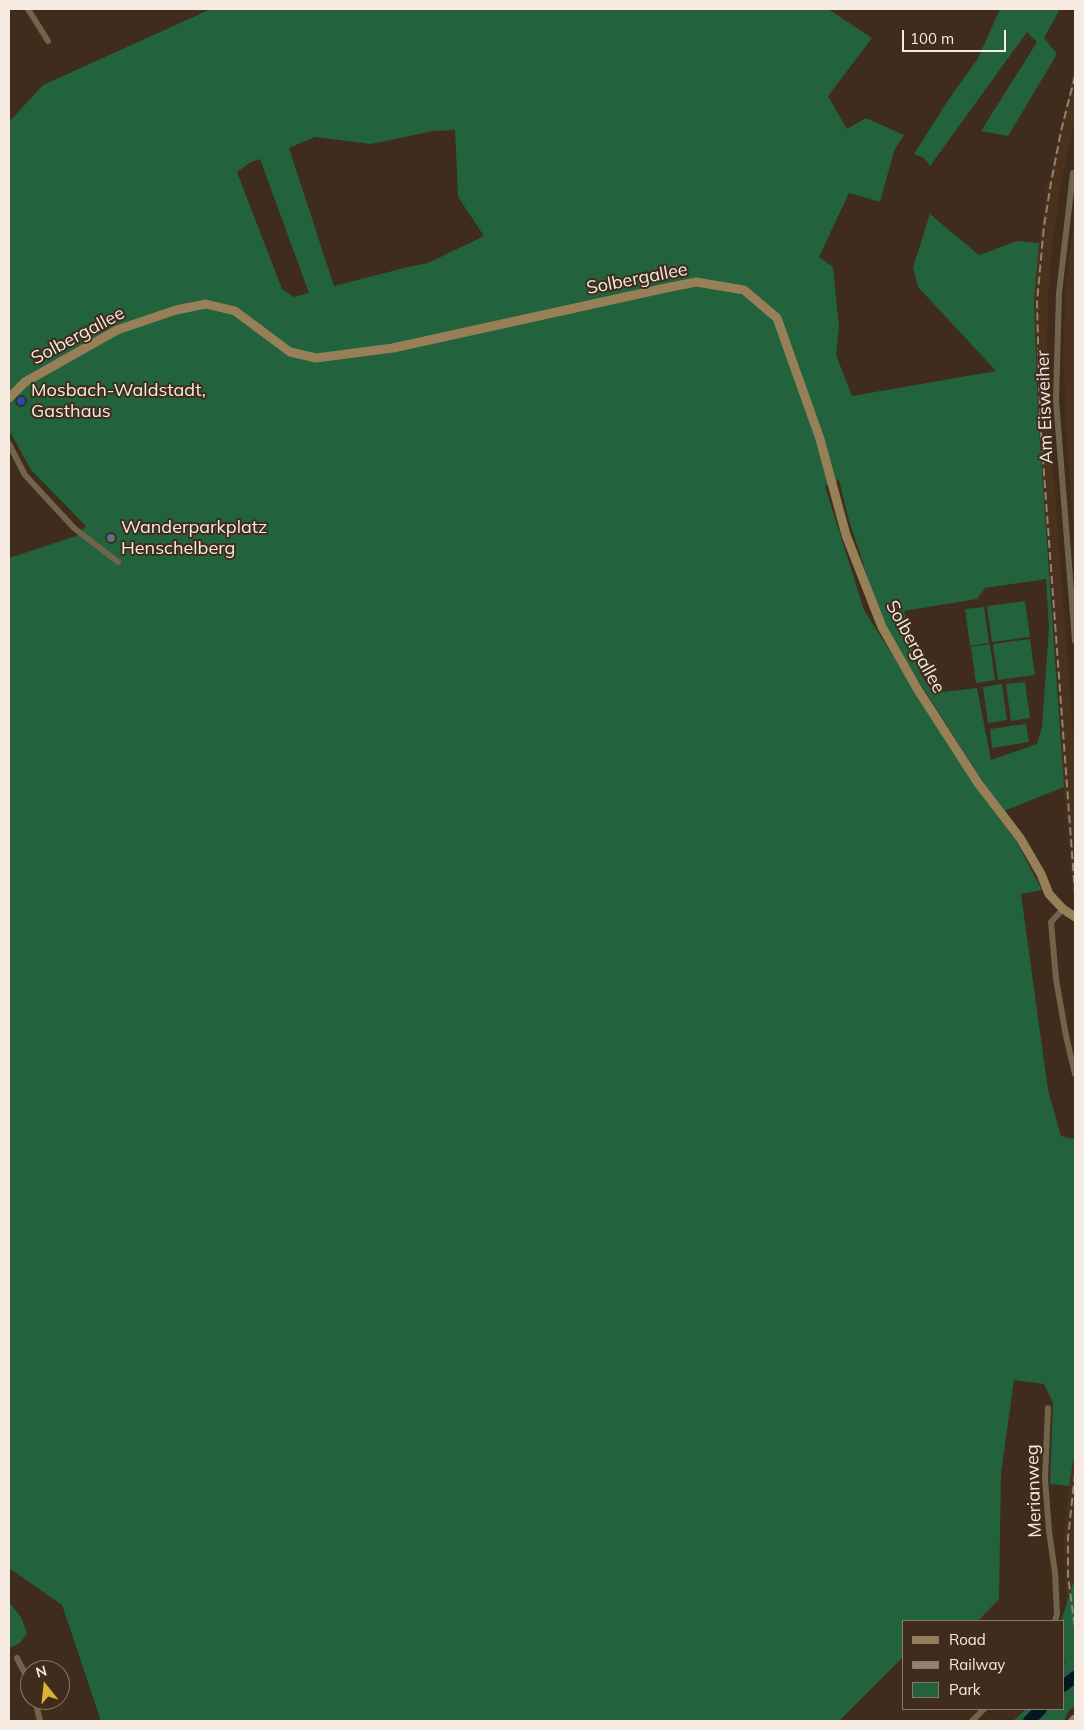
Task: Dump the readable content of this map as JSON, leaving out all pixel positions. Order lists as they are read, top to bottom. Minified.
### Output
{"streets":{"street":["Solbergallee","Am Eisweiher","Merianweg"]},"places":["Mosbach-Waldstadt, Gasthaus","Wanderparkplatz Henschelberg"],"legend":["Road","Railway","Park"],"scale_bar":"100 m","north":"top"}
